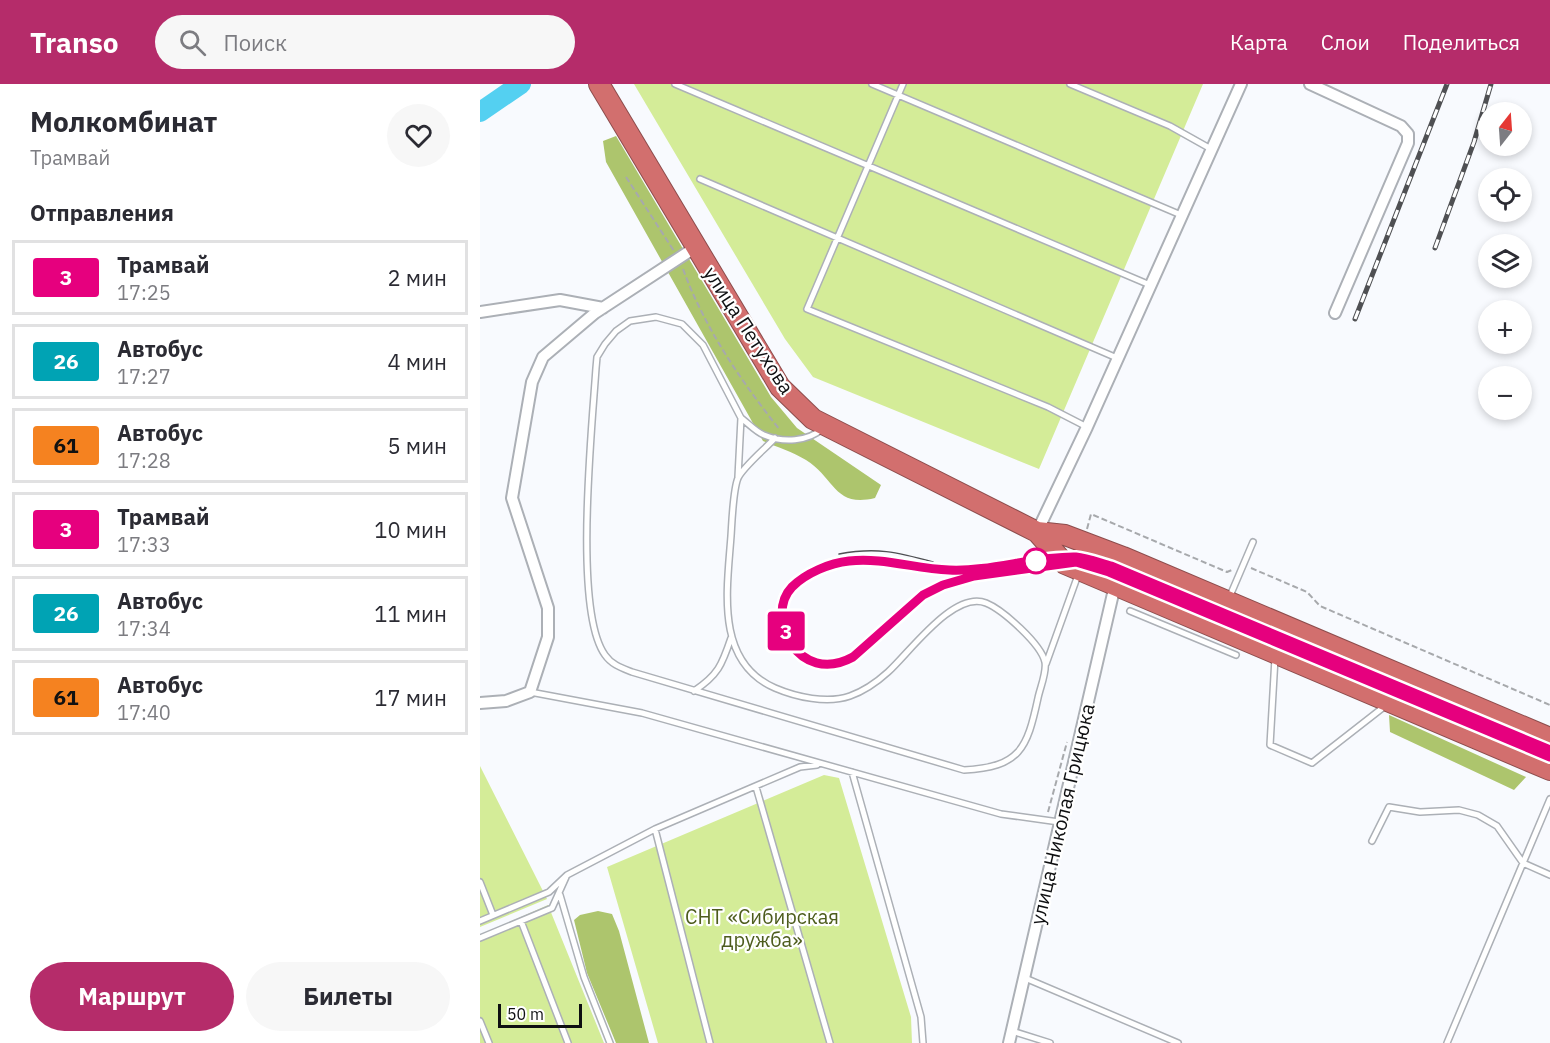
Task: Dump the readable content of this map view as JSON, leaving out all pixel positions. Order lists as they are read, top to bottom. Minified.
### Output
{"streets":{"highway":["улица Петухова"],"street":["улица Николая Грицюка"]},"crossings":[["улица Петухова","улица Николая Грицюка"]],"parks":["СНТ «Сибирская дружба»"],"lines":["tram line 3"],"scale_bar":"50 m","north":"top","page":{"header":"Transo","search":"Поиск","nav":["Карта","Слои","Поделиться"],"heading":[["Молкомбинат","Трамвай"],"Отправления"],"on_map":"3","map_buttons":["+","−"],"list":[{"mark":"3","name":"Трамвай","note":"17:25","value":"2 мин"},{"mark":"26","name":"Автобус","note":"17:27","value":"4 мин"},{"mark":"61","name":"Автобус","note":"17:28","value":"5 мин"},{"mark":"3","name":"Трамвай","note":"17:33","value":"10 мин"},{"mark":"26","name":"Автобус","note":"17:34","value":"11 мин"},{"mark":"61","name":"Автобус","note":"17:40","value":"17 мин"}],"buttons":["Маршрут","Билеты"],"scale":"50 m"}}
